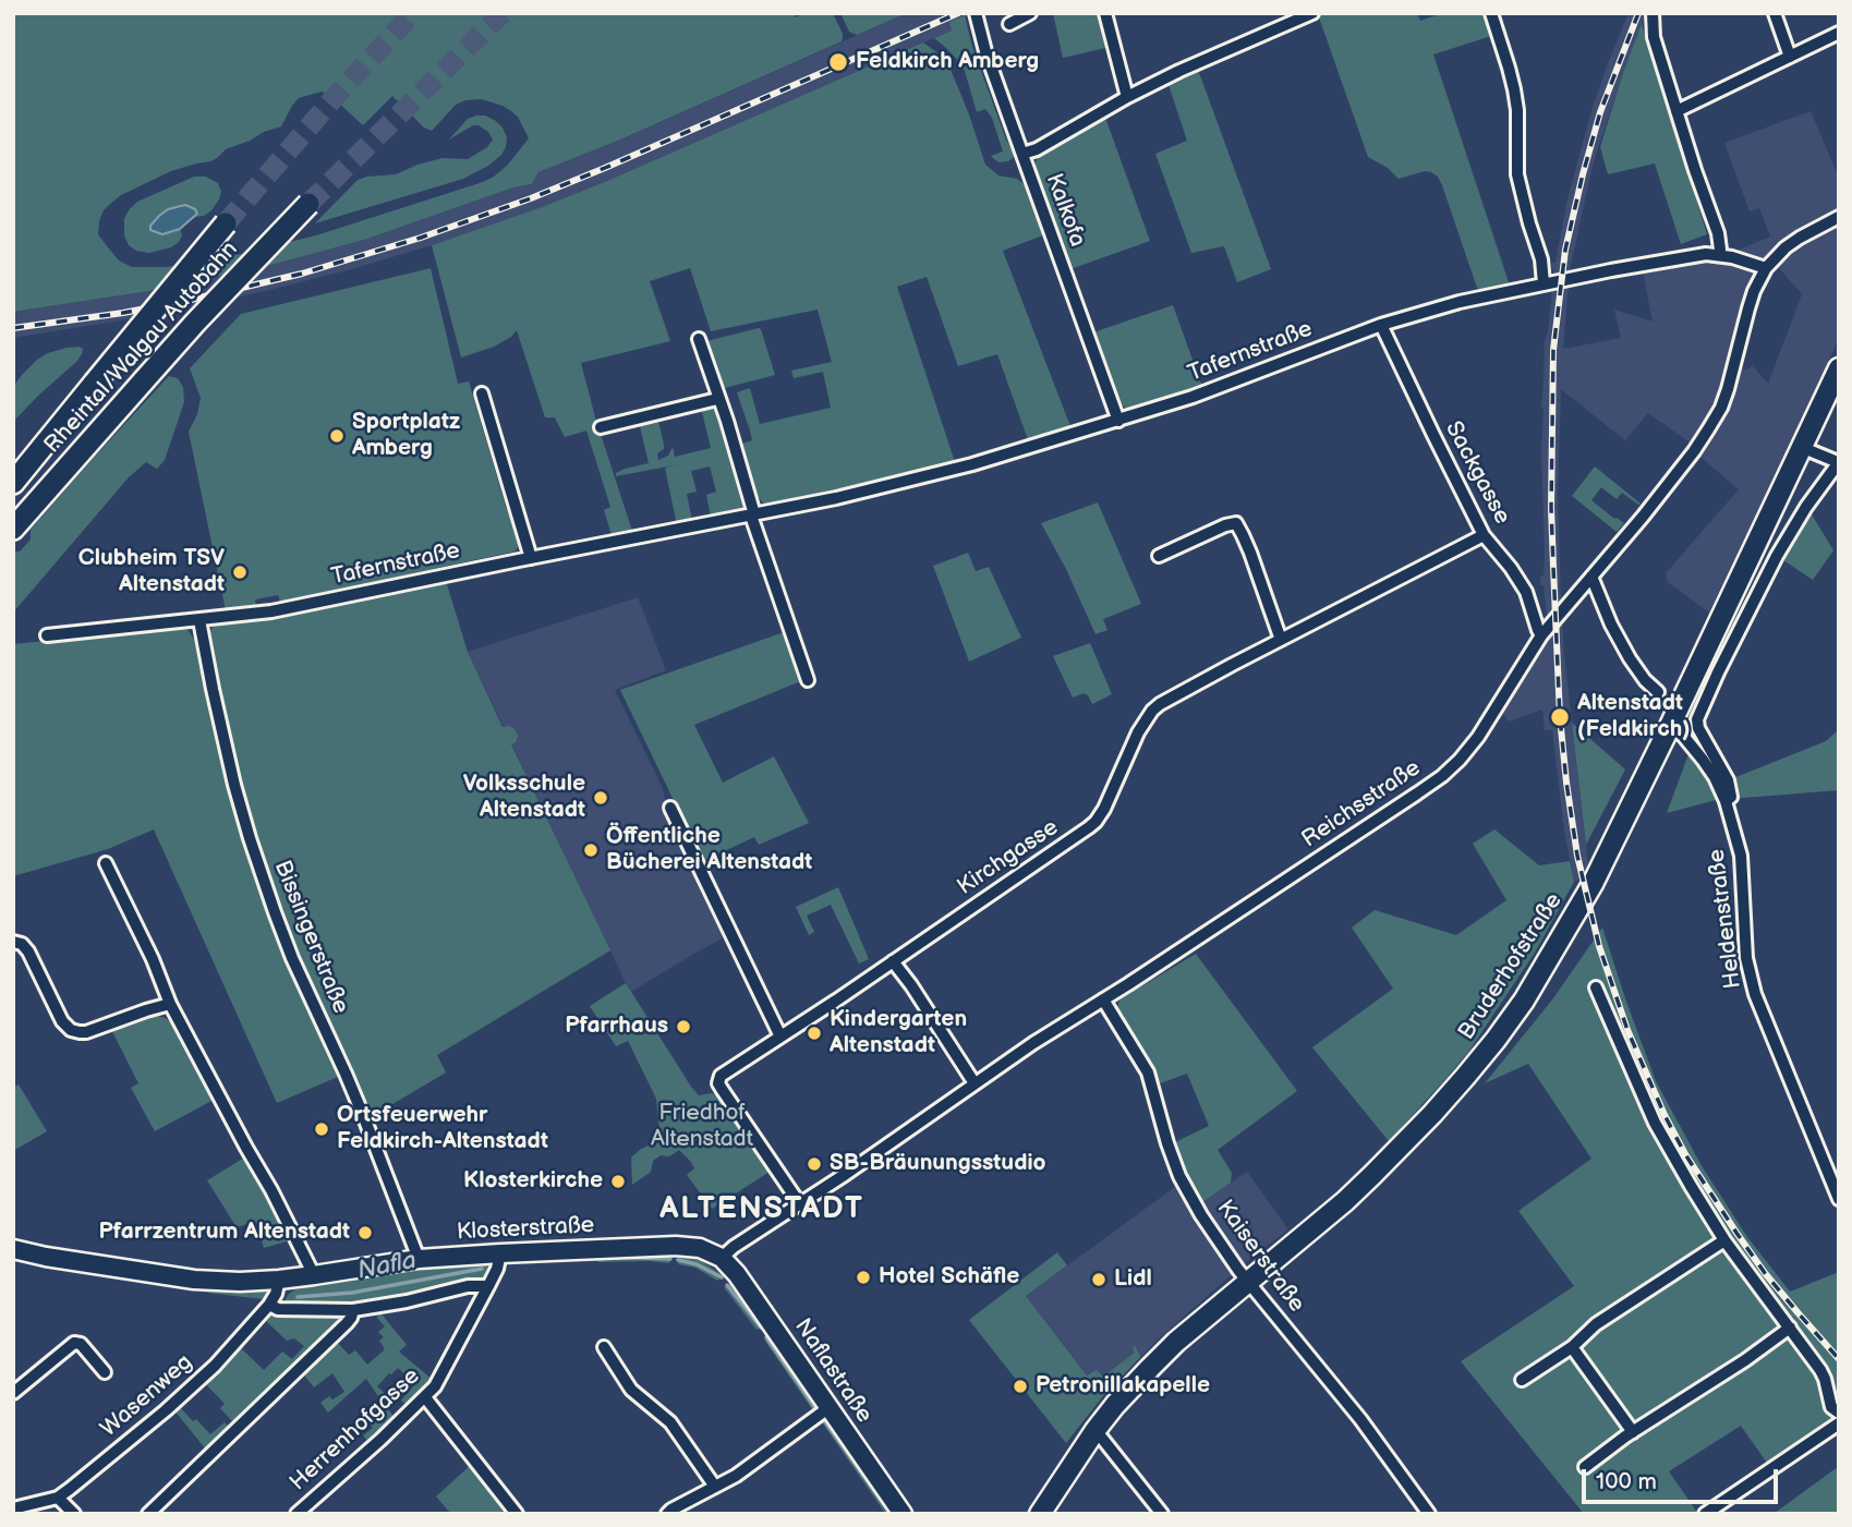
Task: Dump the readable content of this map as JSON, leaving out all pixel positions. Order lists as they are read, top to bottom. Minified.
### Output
{"streets":{"highway":["Rheintal/Walgau Autobahn"],"main road":["Bruderhofstraße","Klosterstraße","Naflastraße"],"street":["Kalkofa","Tafernstraße","Sackgasse","Reichsstraße","Kirchgasse","Heldenstraße","Bissingerstraße","Kaiserstraße","Wasenweg","Herrenhofgasse"]},"crossings":[["Kalkofa","Tafernstraße"],["Tafernstraße","Sackgasse"],["Tafernstraße","Reichsstraße"],["Tafernstraße","Bissingerstraße"],["Sackgasse","Reichsstraße"],["Sackgasse","Kirchgasse"],["Reichsstraße","Kirchgasse"],["Reichsstraße","Klosterstraße"],["Reichsstraße","Kaiserstraße"],["Reichsstraße","Naflastraße"],["Heldenstraße","Bruderhofstraße"],["Bissingerstraße","Klosterstraße"],["Bruderhofstraße","Kaiserstraße"],["Klosterstraße","Naflastraße"],["Klosterstraße","Wasenweg"],["Klosterstraße","Herrenhofgasse"]],"districts":["ALTENSTADT"],"water":["Nafla"],"parks":["Friedhof Altenstadt"],"places":["Feldkirch Amberg","Sportplatz Amberg","Clubheim TSV Altenstadt","Altenstadt (Feldkirch)","Volksschule Altenstadt","Öffentliche Bücherei Altenstadt","Pfarrhaus","Kindergarten Altenstadt","Ortsfeuerwehr Feldkirch-Altenstadt","SB-Bräunungsstudio","Klosterkirche","Pfarrzentrum Altenstadt","Hotel Schäfle","Lidl","Petronillakapelle"],"scale_bar":"100 m"}
